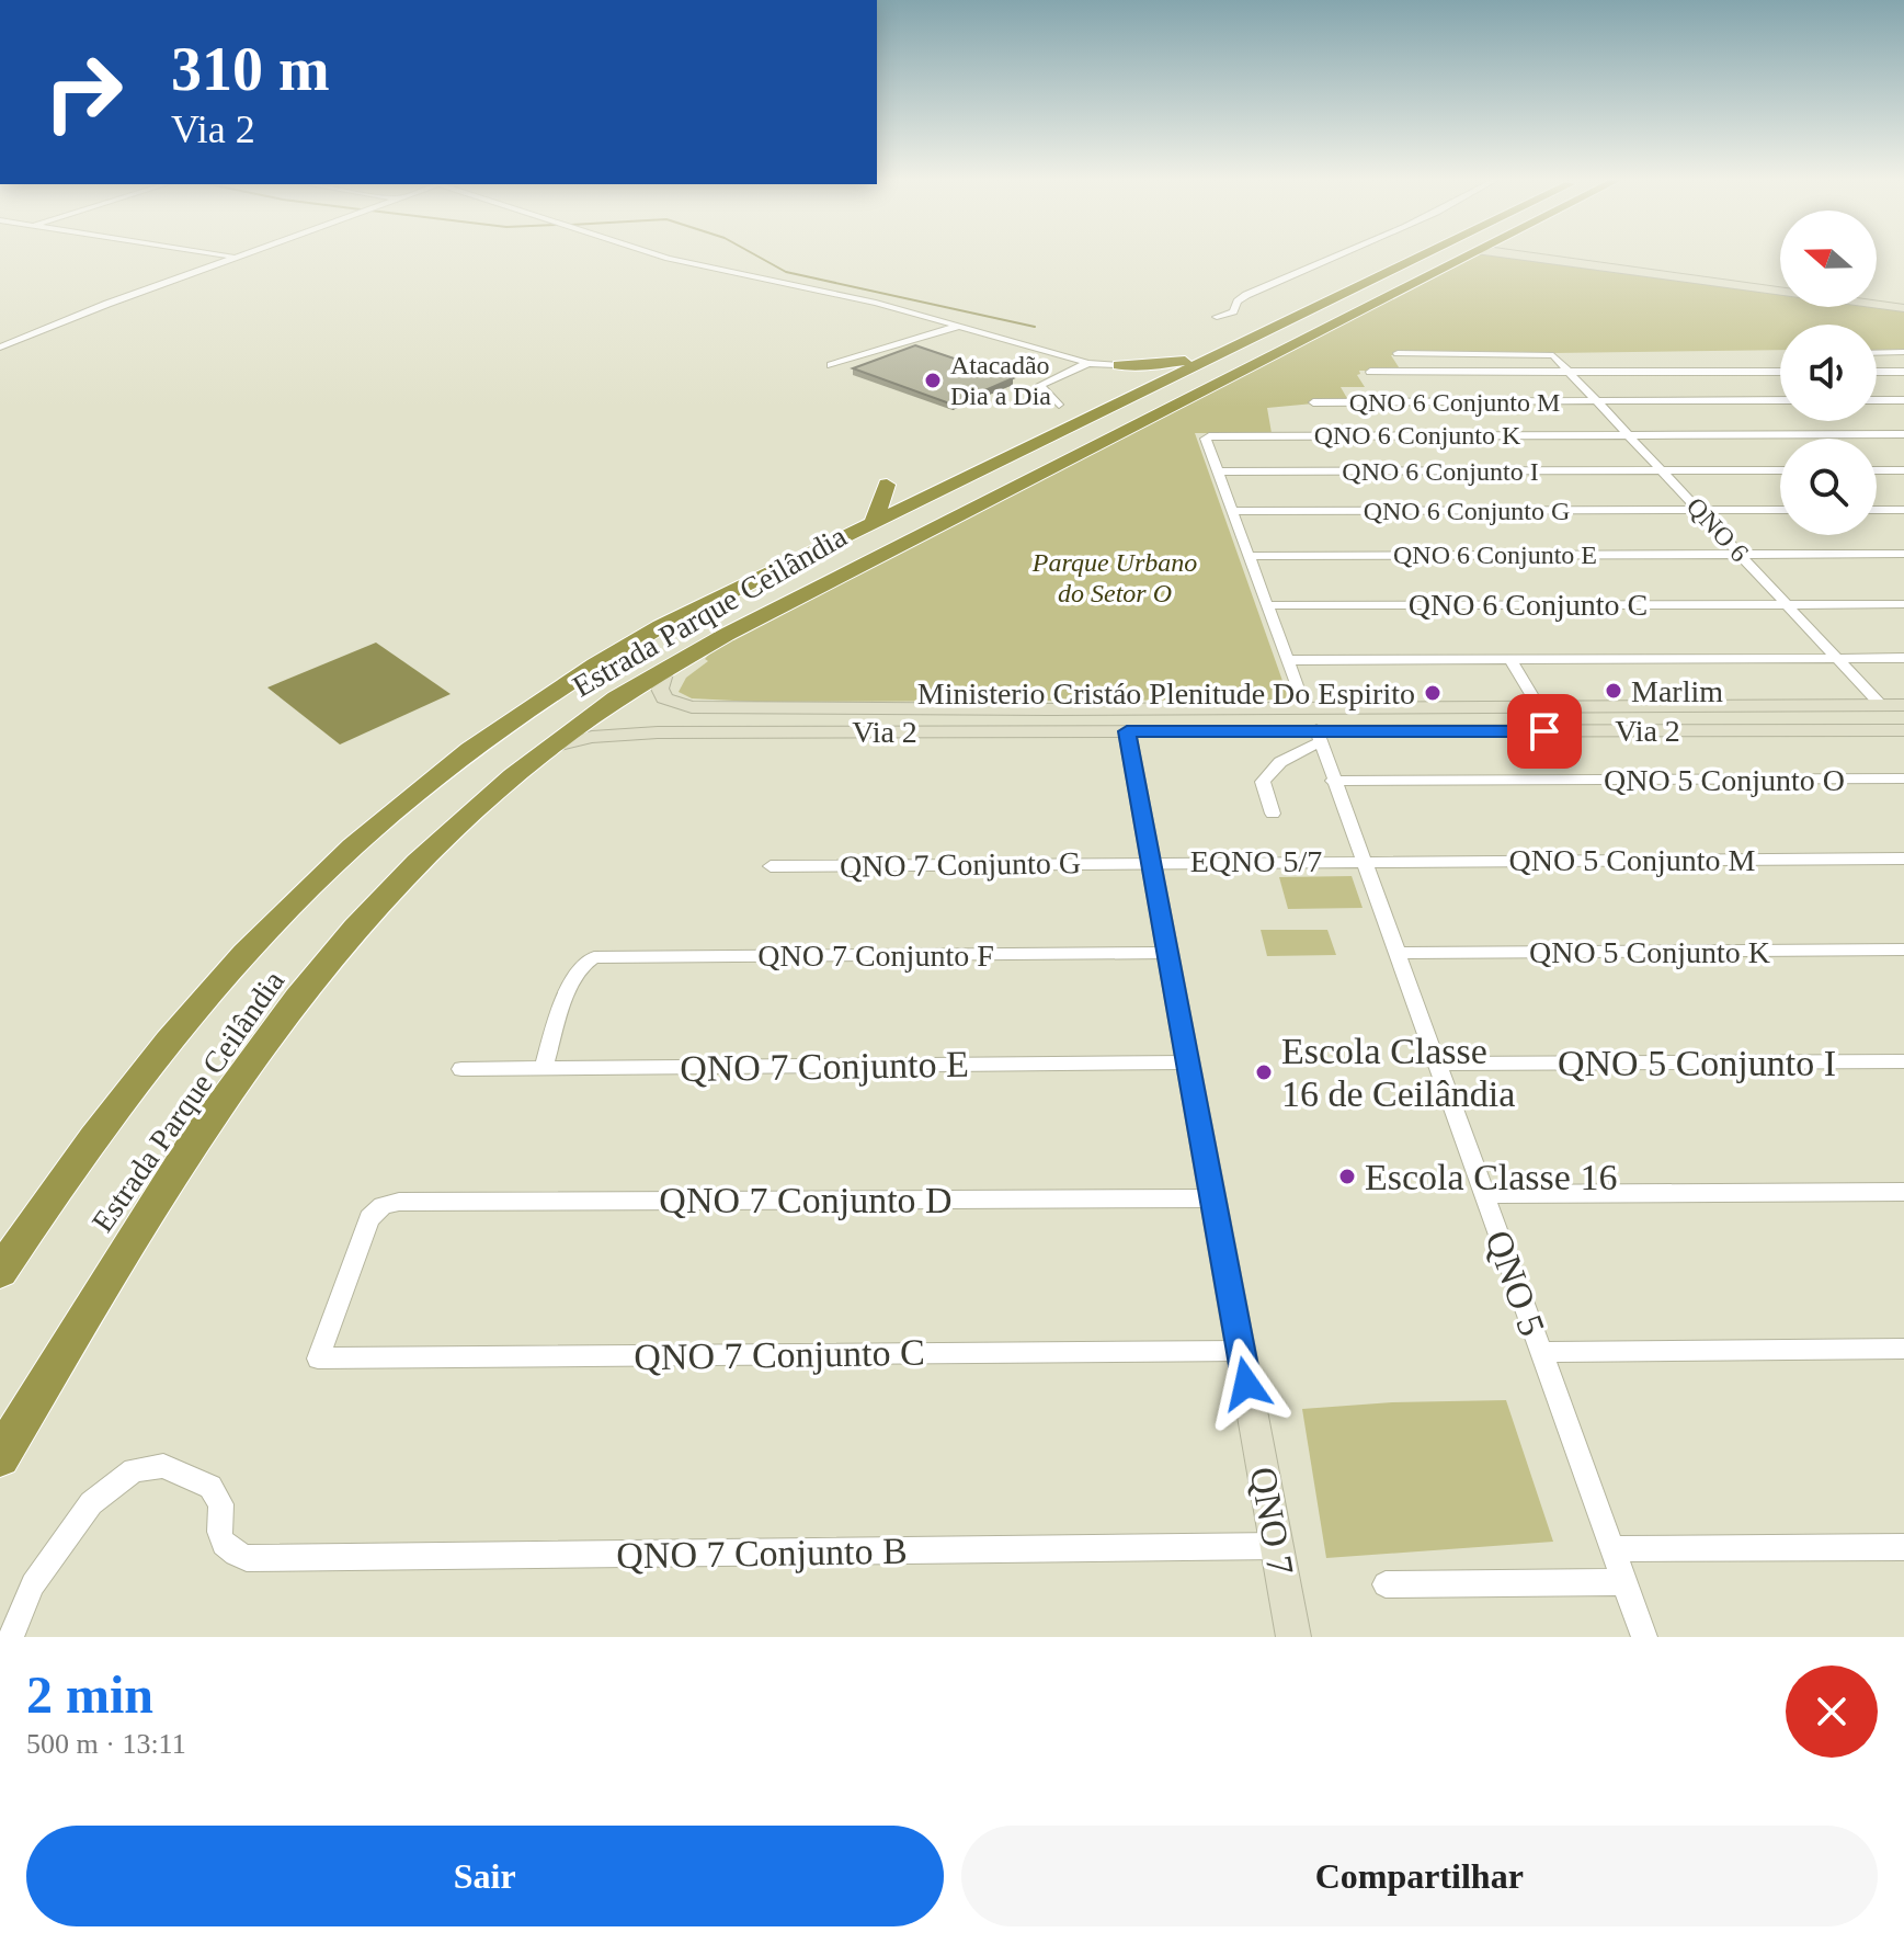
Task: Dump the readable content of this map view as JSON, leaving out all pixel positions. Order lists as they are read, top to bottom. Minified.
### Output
{"streets":{"highway":["Estrada Parque Ceilândia"],"main road":["Via 2","QNO 7"],"street":["QNO 6 Conjunto M","QNO 6 Conjunto K","QNO 6 Conjunto I","QNO 6 Conjunto G","QNO 6","QNO 6 Conjunto E","QNO 6 Conjunto C","QNO 5 Conjunto O","QNO 5 Conjunto M","EQNO 5/7","QNO 7 Conjunto G","QNO 5 Conjunto K","QNO 7 Conjunto F","QNO 5 Conjunto I","QNO 7 Conjunto E","QNO 7 Conjunto D","QNO 5","QNO 7 Conjunto C","QNO 7 Conjunto B"]},"crossings":[["QNO 6 Conjunto M","QNO 6"],["QNO 6 Conjunto K","QNO 6 Conjunto I"],["QNO 6 Conjunto K","QNO 6"],["QNO 6 Conjunto I","QNO 6"],["QNO 6 Conjunto G","QNO 6"],["QNO 6","QNO 6 Conjunto E"],["QNO 6","QNO 6 Conjunto C"],["QNO 6","Via 2"],["Estrada Parque Ceilândia","Via 2"],["Via 2","QNO 5"],["Via 2","QNO 7"],["QNO 5 Conjunto O","QNO 5"],["QNO 5 Conjunto M","EQNO 5/7"],["QNO 5 Conjunto M","QNO 5"],["EQNO 5/7","QNO 7 Conjunto G"],["EQNO 5/7","QNO 5"],["EQNO 5/7","QNO 7"],["QNO 7 Conjunto G","QNO 7"],["QNO 5 Conjunto K","QNO 5"],["QNO 7 Conjunto F","QNO 7 Conjunto E"],["QNO 7 Conjunto F","QNO 7"],["QNO 5 Conjunto I","QNO 5"],["QNO 7 Conjunto E","QNO 7"],["QNO 7 Conjunto D","QNO 7 Conjunto C"],["QNO 7 Conjunto D","QNO 7"],["QNO 7 Conjunto C","QNO 7"],["QNO 7","QNO 7 Conjunto B"]],"parks":["Parque Urbano do Setor O"],"places":["Atacadão Dia a Dia","Marlim","Ministerio Cristáo Plenitude Do Espirito","Escola Classe 16 de Ceilândia","Escola Classe 16"],"north":"left","page":{"turn":["310 m","Via 2"],"heading":["2 min","500 m · 13:11"],"buttons":["Sair","Compartilhar"]}}
